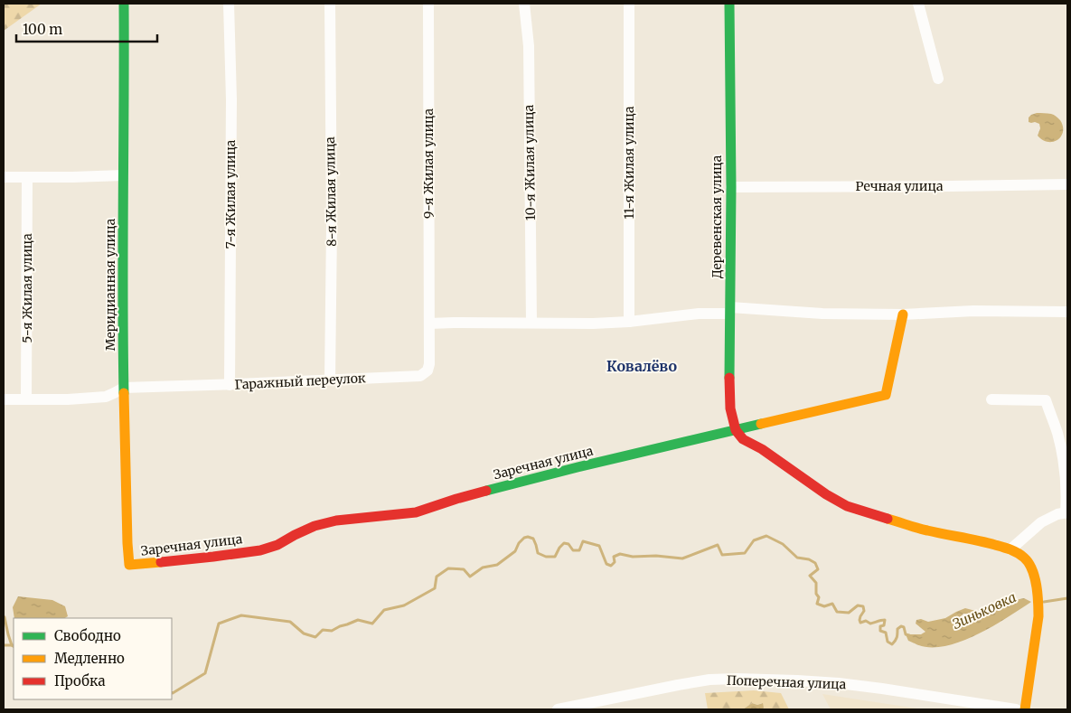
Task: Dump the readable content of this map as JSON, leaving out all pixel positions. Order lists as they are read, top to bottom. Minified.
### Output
{"streets":{"street":["10-я Жилая улица","11-я Жилая улица","9-я Жилая улица","Речная улица","8-я Жилая улица","7-я Жилая улица","Деревенская улица","Меридианная улица","5-я Жилая улица","Гаражный переулок","Заречная улица","Поперечная улица"]},"crossings":[["9-я Жилая улица","Гаражный переулок"],["Речная улица","Деревенская улица"],["8-я Жилая улица","Гаражный переулок"],["7-я Жилая улица","Гаражный переулок"],["Деревенская улица","Заречная улица"],["Меридианная улица","Гаражный переулок"],["Меридианная улица","Заречная улица"],["5-я Жилая улица","Гаражный переулок"]],"districts":["Ковалёво"],"water":["Зиньковка"],"legend":["Свободно","Медленно","Пробка"],"scale_bar":"100 m"}
